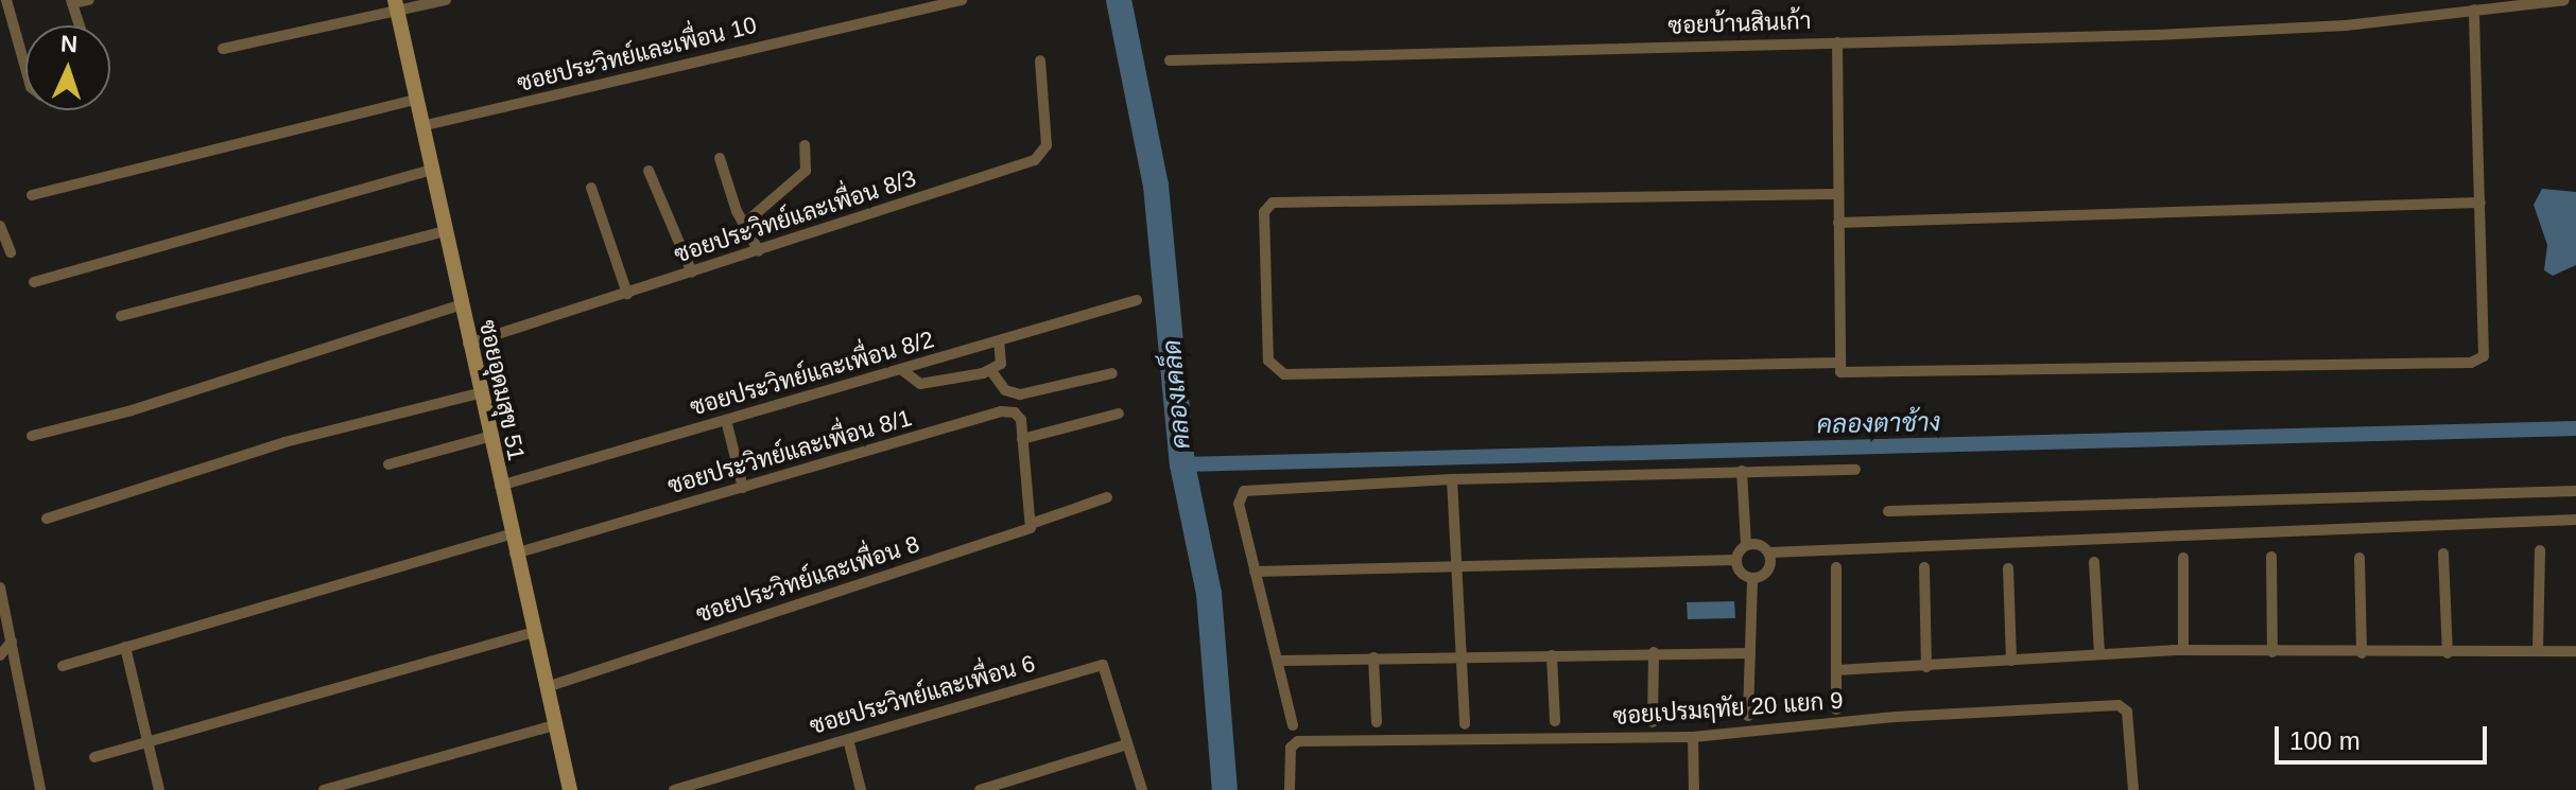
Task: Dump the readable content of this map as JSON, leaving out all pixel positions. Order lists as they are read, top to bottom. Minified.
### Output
{"streets":{"street":["ซอยบ้านสินเก้า","ซอยประวิทย์และเพื่อน 10","ซอยประวิทย์และเพื่อน 8/3","ซอยประวิทย์และเพื่อน 8/2","ซอยอุดมสุข 51","ซอยประวิทย์และเพื่อน 8/1","ซอยประวิทย์และเพื่อน 8","ซอยประวิทย์และเพื่อน 6","ซอยเปรมฤทัย 20 แยก 9"]},"crossings":[["ซอยประวิทย์และเพื่อน 10","ซอยอุดมสุข 51"],["ซอยประวิทย์และเพื่อน 8/3","ซอยอุดมสุข 51"],["ซอยประวิทย์และเพื่อน 8/2","ซอยอุดมสุข 51"],["ซอยอุดมสุข 51","ซอยประวิทย์และเพื่อน 8/1"],["ซอยอุดมสุข 51","ซอยประวิทย์และเพื่อน 8"]],"water":["คลองเคล็ด","คลองตาช้าง"],"scale_bar":"100 m","north":"top"}
